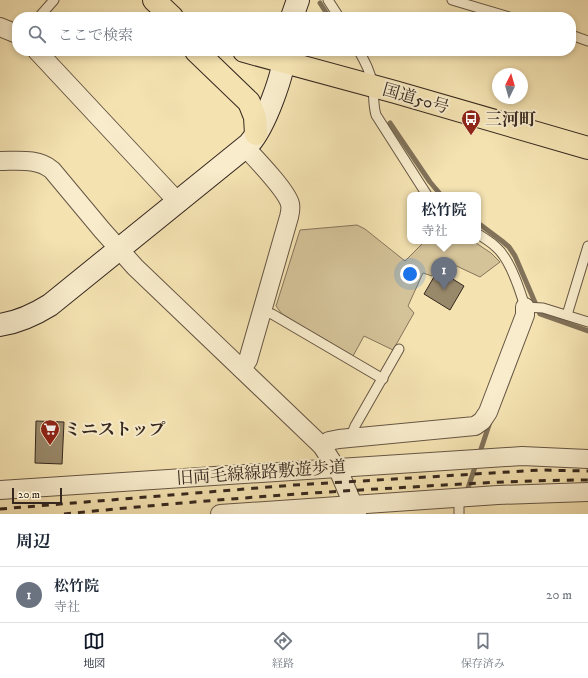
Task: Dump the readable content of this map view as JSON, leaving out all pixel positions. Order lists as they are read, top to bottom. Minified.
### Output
{"streets":{"highway":["国道50号"],"street":["旧両毛線線路敷遊歩道"]},"places":{"bus stop":["三河町"],"supermarket":["ミニストップ"]},"scale_bar":"20 m","north":"top","page":{"search":"ここで検索","popup":["松竹院","寺社"],"pins":"1","scale":"20 m","heading":"周辺","list":[{"mark":"1","name":"松竹院","note":"寺社","value":"20 m"}],"nav":["地図","経路","保存済み"]}}
